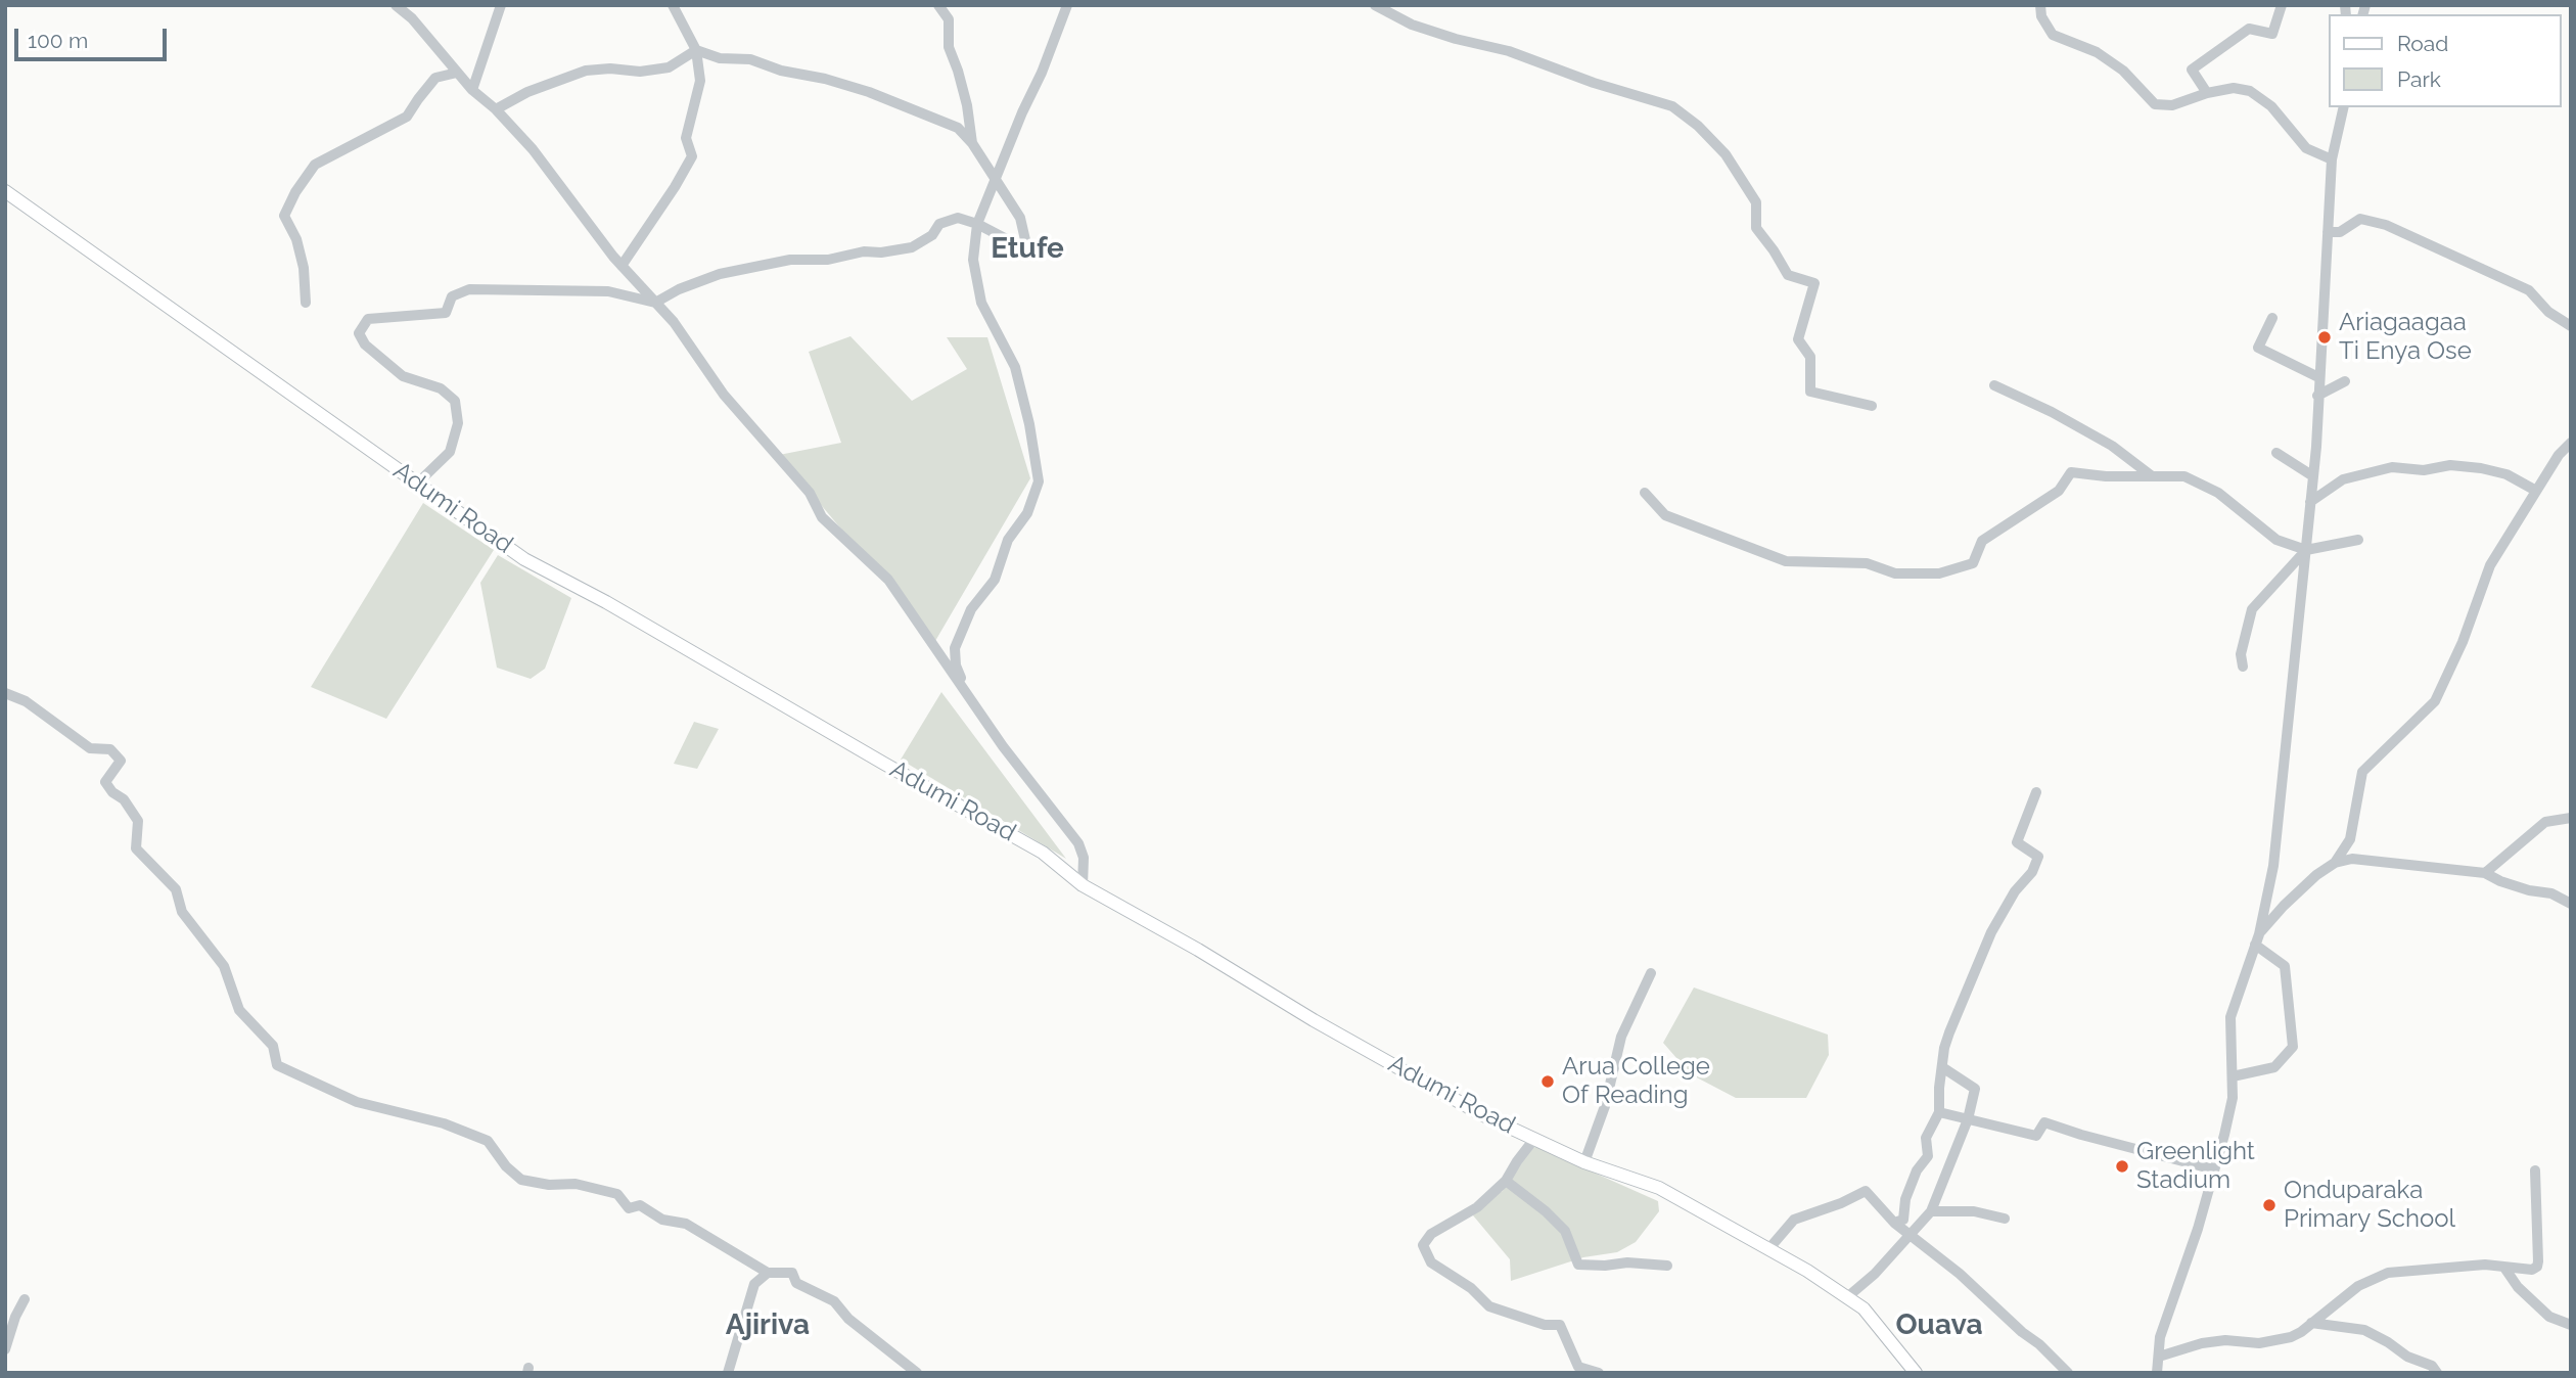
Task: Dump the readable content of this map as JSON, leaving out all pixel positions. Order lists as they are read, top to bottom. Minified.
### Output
{"streets":{"main road":["Adumi Road"]},"districts":["Etufe","Ajiriva","Ouava"],"places":["Ariagaagaa Ti Enya Ose","Arua College Of Reading","Greenlight Stadium","Onduparaka Primary School"],"legend":["Road","Park"],"scale_bar":"100 m"}
